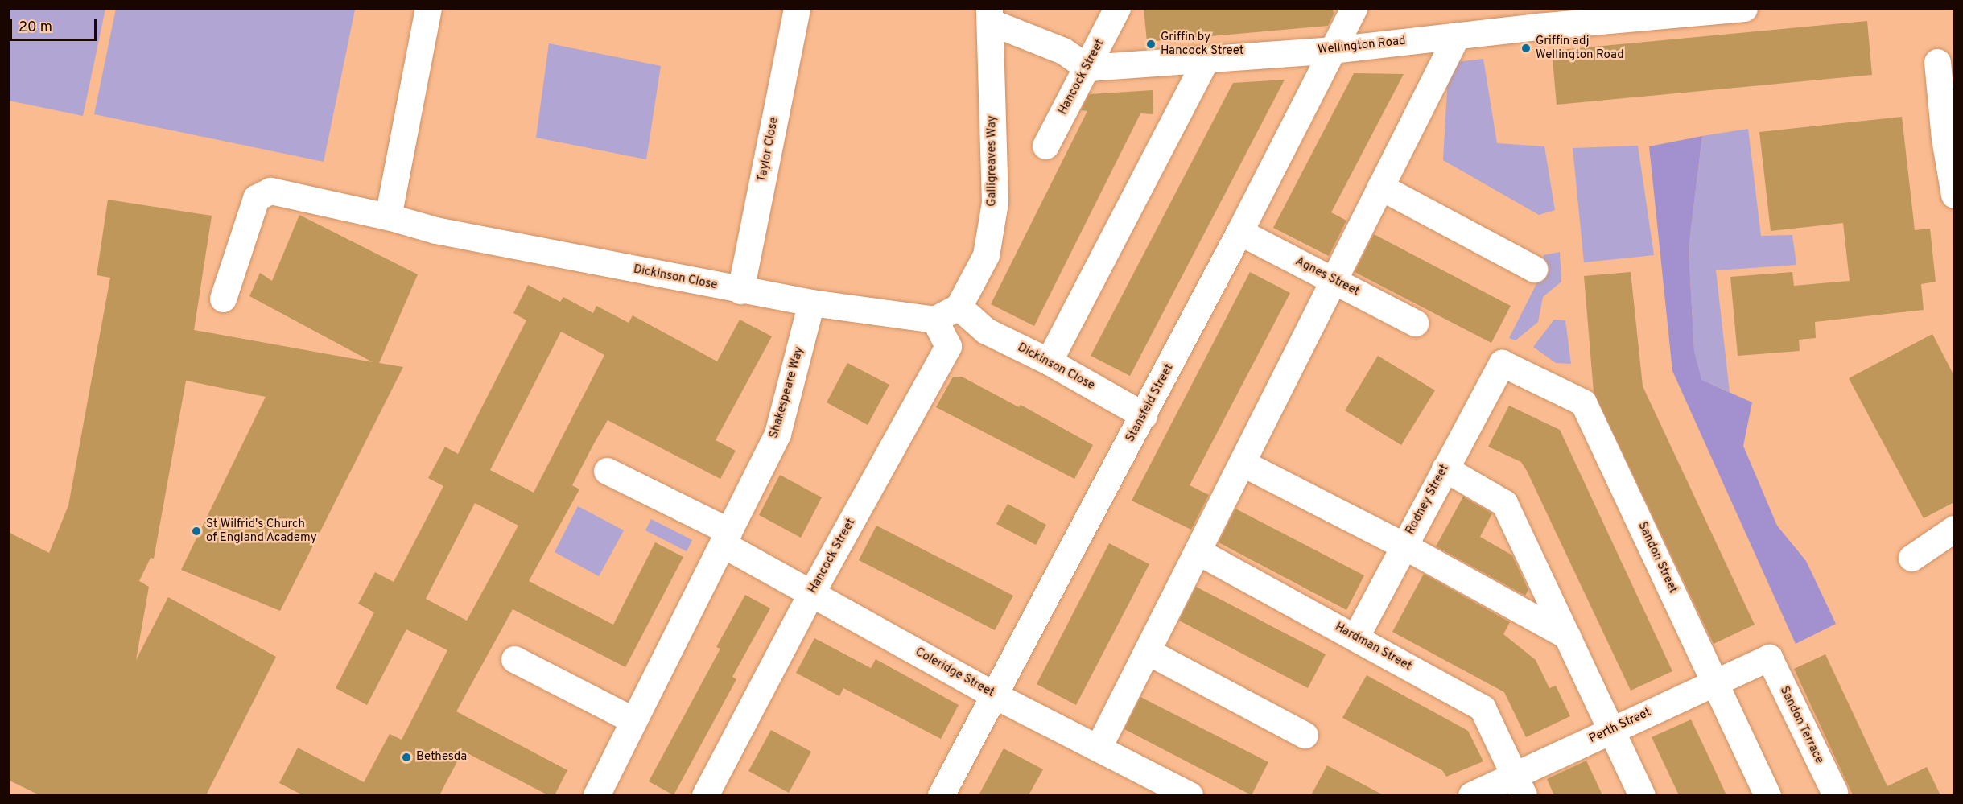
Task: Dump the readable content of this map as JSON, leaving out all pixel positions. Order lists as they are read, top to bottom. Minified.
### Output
{"streets":{"street":["Wellington Road","Hancock Street","Taylor Close","Galligreaves Way","Agnes Street","Dickinson Close","Shakespeare Way","Stansfeld Street","Rodney Street","Sandon Street","Hardman Street","Coleridge Street","Sandon Terrace","Perth Street"]},"crossings":[["Wellington Road","Hancock Street"],["Wellington Road","Stansfeld Street"],["Hancock Street","Dickinson Close"],["Hancock Street","Coleridge Street"],["Taylor Close","Dickinson Close"],["Galligreaves Way","Dickinson Close"],["Agnes Street","Stansfeld Street"],["Dickinson Close","Shakespeare Way"],["Dickinson Close","Stansfeld Street"],["Shakespeare Way","Coleridge Street"],["Stansfeld Street","Coleridge Street"],["Rodney Street","Sandon Street"],["Rodney Street","Hardman Street"],["Sandon Street","Perth Street"],["Hardman Street","Perth Street"],["Sandon Terrace","Perth Street"]],"places":["Griffin by Hancock Street","Griffin adj Wellington Road","St Wilfrid's Church of England Academy","Bethesda"],"scale_bar":"20 m"}
